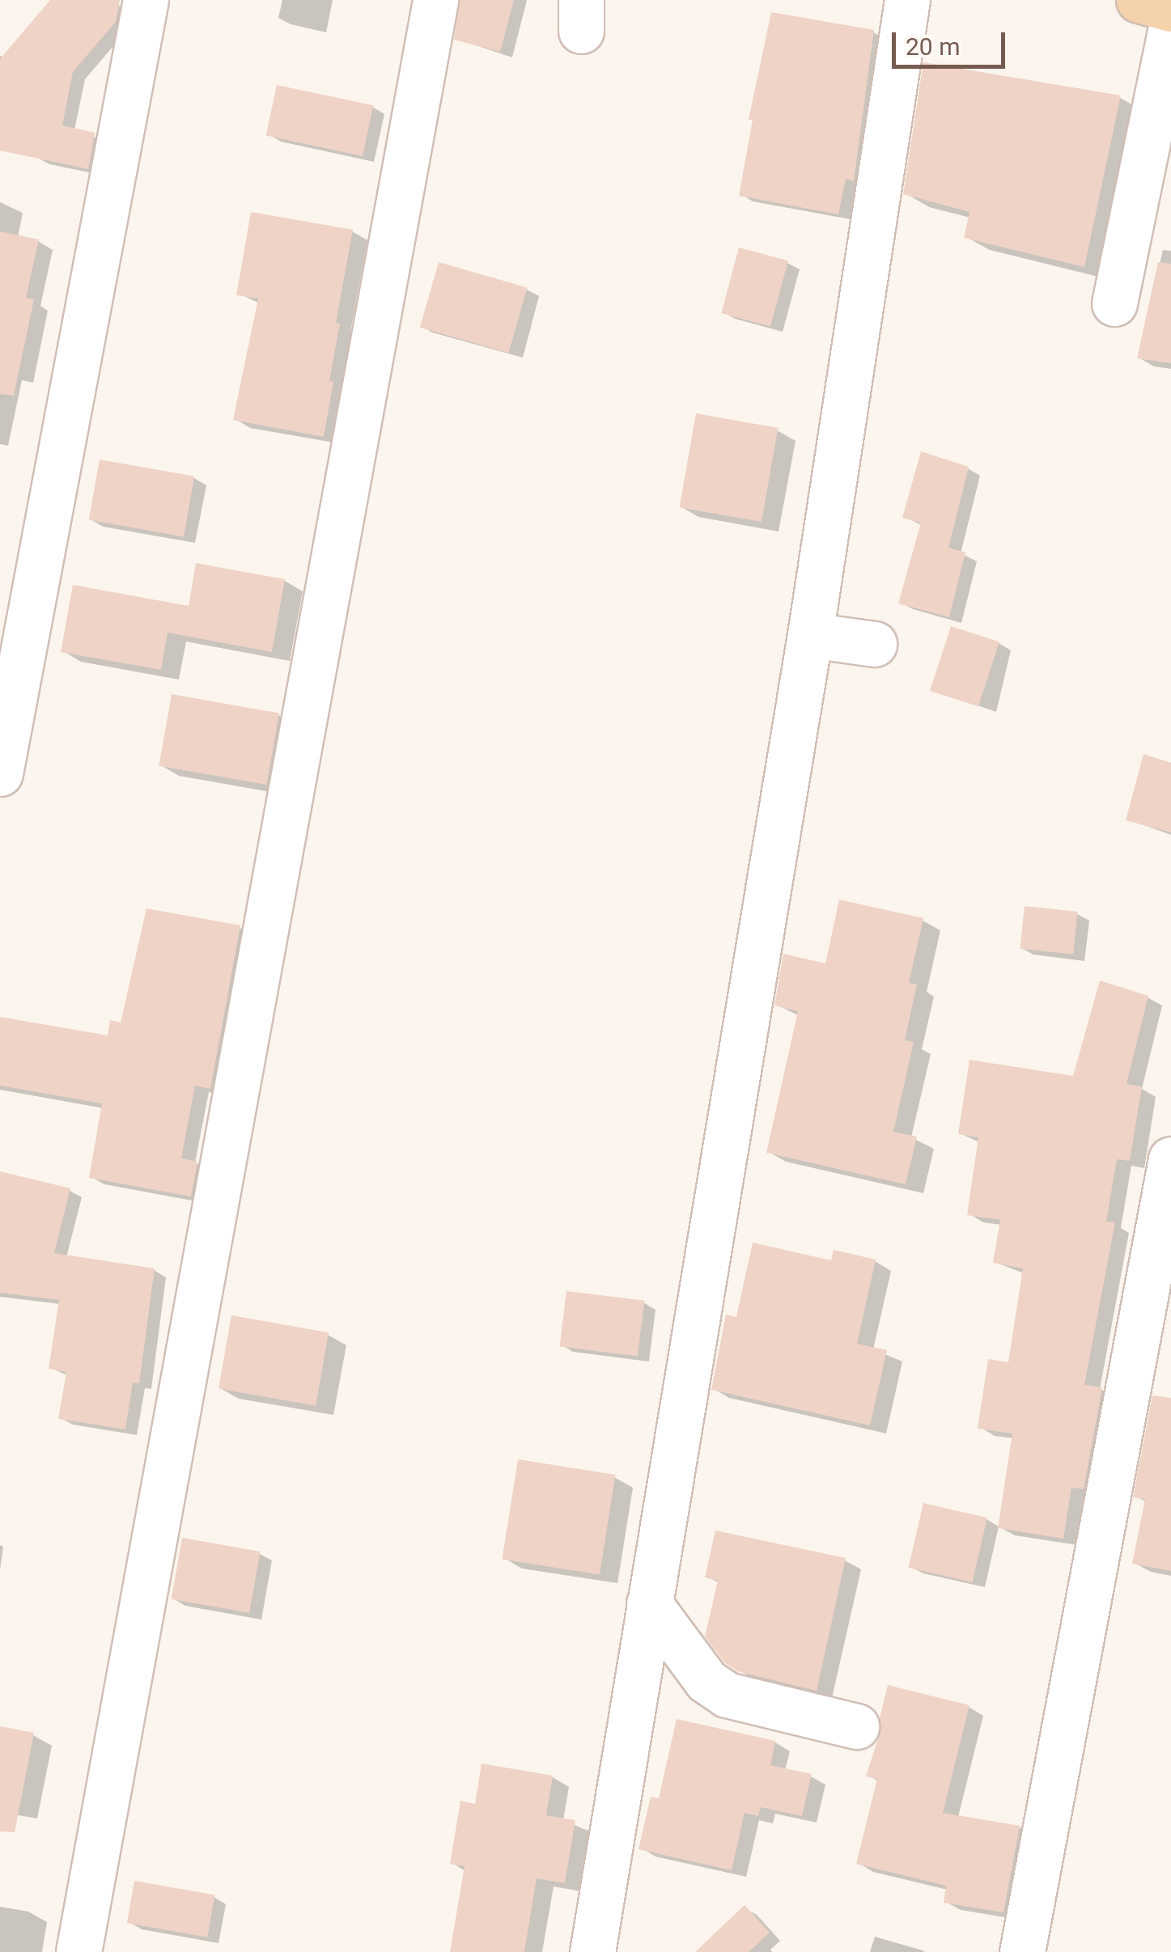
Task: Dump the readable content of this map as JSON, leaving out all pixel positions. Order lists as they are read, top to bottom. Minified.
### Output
{"scale_bar":"20 m"}
